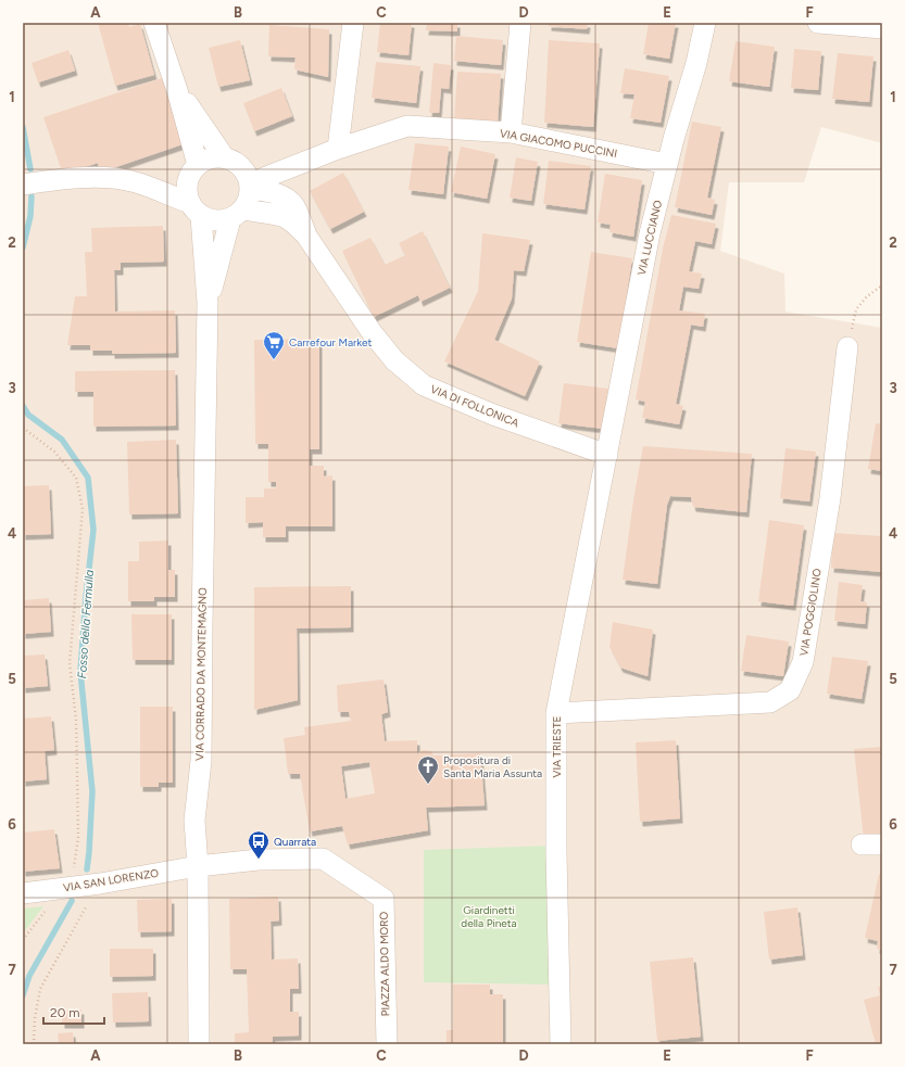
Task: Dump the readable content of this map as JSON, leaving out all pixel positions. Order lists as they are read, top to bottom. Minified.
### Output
{"streets":{"street":["VIA GIACOMO PUCCINI","VIA LUCCIANO","VIA DI FOLLONICA","VIA POGGIOLINO","VIA CORRADO DA MONTEMAGNO","VIA TRIESTE","VIA SAN LORENZO","PIAZZA ALDO MORO"]},"crossings":[["VIA GIACOMO PUCCINI","VIA LUCCIANO"],["VIA GIACOMO PUCCINI","VIA DI FOLLONICA"],["VIA GIACOMO PUCCINI","VIA CORRADO DA MONTEMAGNO"],["VIA LUCCIANO","VIA DI FOLLONICA"],["VIA LUCCIANO","VIA TRIESTE"],["VIA DI FOLLONICA","VIA CORRADO DA MONTEMAGNO"],["VIA DI FOLLONICA","VIA TRIESTE"],["VIA POGGIOLINO","VIA TRIESTE"],["VIA CORRADO DA MONTEMAGNO","VIA SAN LORENZO"],["VIA CORRADO DA MONTEMAGNO","PIAZZA ALDO MORO"],["VIA SAN LORENZO","PIAZZA ALDO MORO"]],"water":["Fosso della Fermulla"],"parks":["Giardinetti della Pineta"],"places":{"supermarket":["Carrefour Market"],"church":["Propositura di Santa Maria Assunta"],"bus stop":["Quarrata"]},"scale_bar":"20 m","grid":{"columns":["A","B","C","D","E","F"],"rows":["1","2","3","4","5","6","7"]}}
